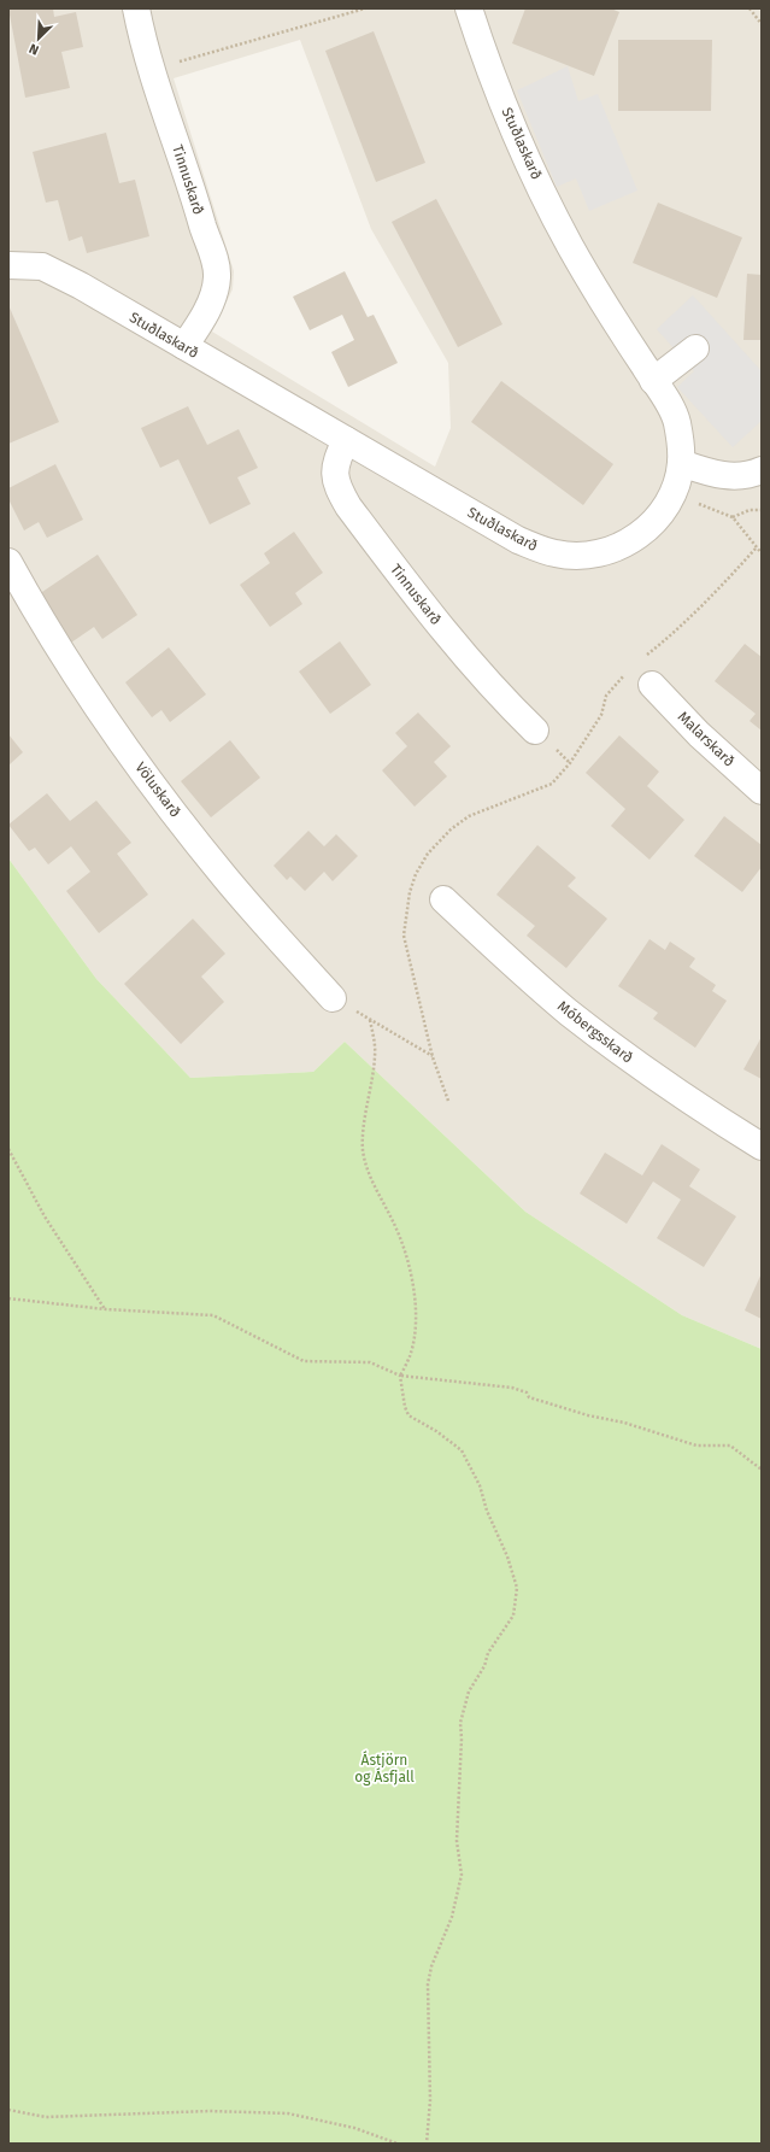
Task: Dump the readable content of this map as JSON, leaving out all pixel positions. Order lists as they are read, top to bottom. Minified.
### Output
{"streets":{"street":["Stuðlaskarð","Tinnuskarð","Malarskarð","Völuskarð","Móbergsskarð"]},"crossings":[["Stuðlaskarð","Tinnuskarð"]],"parks":["Ástjörn og Ásfjall"],"north":"bottom left"}
